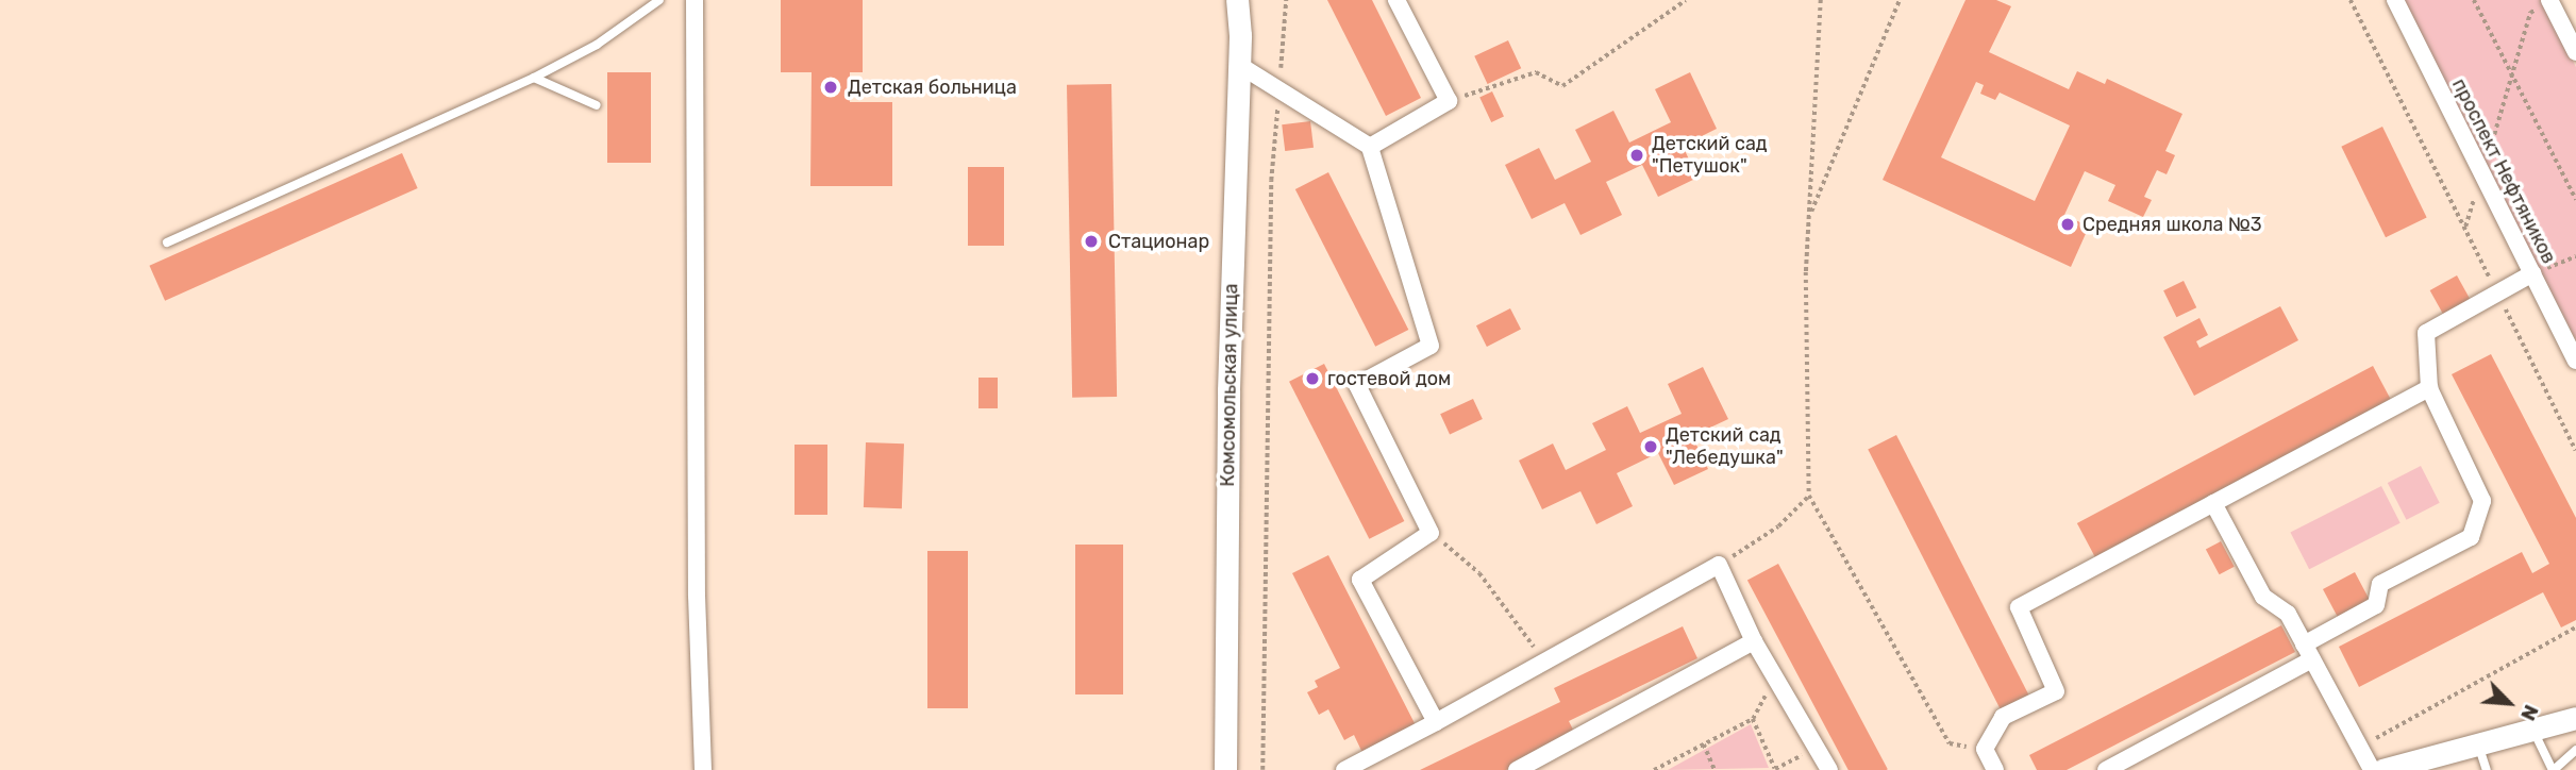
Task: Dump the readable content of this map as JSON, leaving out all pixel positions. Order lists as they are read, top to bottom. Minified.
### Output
{"streets":{"street":["проспект Нефтяников","Комсомольская улица"]},"places":["Детская больница","Детский сад \"Петушок\"","Средняя школа №3","Стационар","гостевой дом","Детский сад \"Лебедушка\""],"north":"bottom right"}
